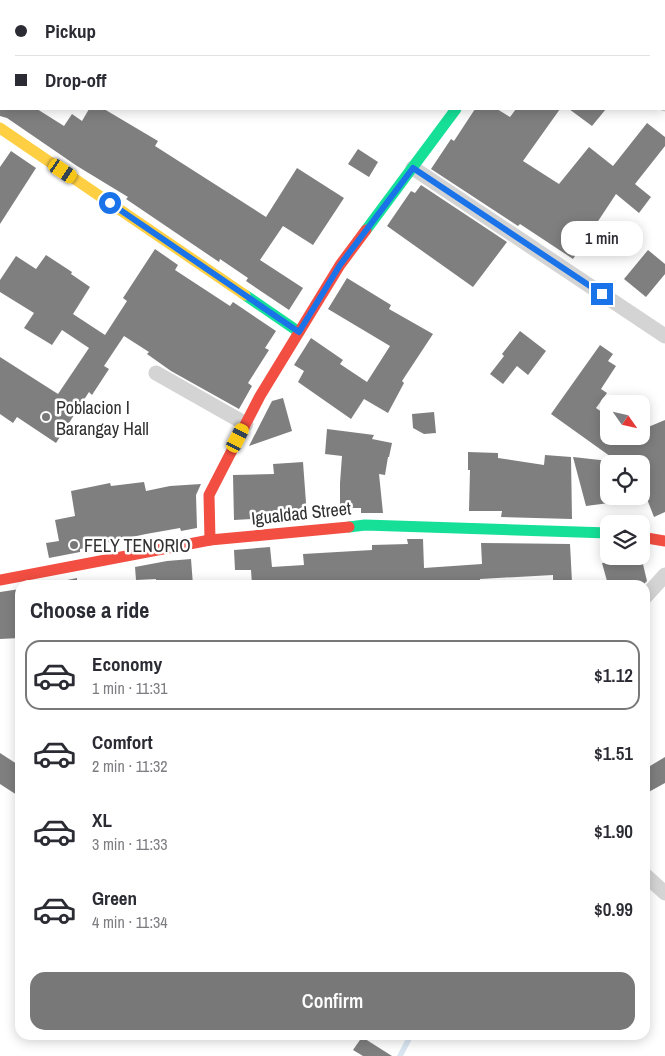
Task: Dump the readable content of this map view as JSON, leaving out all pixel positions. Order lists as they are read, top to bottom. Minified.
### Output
{"streets":{"street":["Igualdad Street"]},"places":["Poblacion I Barangay Hall","FELY TENORIO"],"north":"bottom right","page":{"banner":["Pickup","Drop-off"],"bubble":"1 min","heading":"Choose a ride","list":[{"name":"Economy","note":"1 min · 11:31","value":"$1.12"},{"name":"Comfort","note":"2 min · 11:32","value":"$1.51"},{"name":"XL","note":"3 min · 11:33","value":"$1.90"},{"name":"Green","note":"4 min · 11:34","value":"$0.99"}],"buttons":"Confirm"}}
